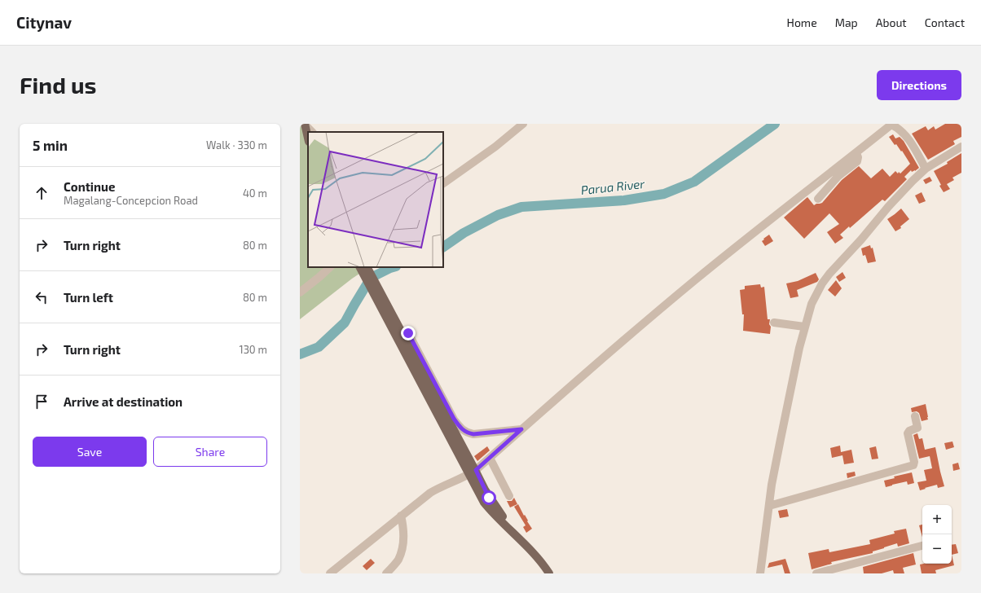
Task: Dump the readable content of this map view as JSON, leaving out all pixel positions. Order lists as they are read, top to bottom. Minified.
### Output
{"water":["Parua River"],"page":{"header":"Citynav","nav":["Home","Map","About","Contact"],"buttons":["Directions",["Save","Share"]],"title":"Find us","heading":["5 min","Walk · 330 m"],"list":[["Continue","Magalang-Concepcion Road","40 m"],["Turn right","80 m"],["Turn left","80 m"],["Turn right","130 m"],"Arrive at destination"],"map_buttons":["+","−"]}}
